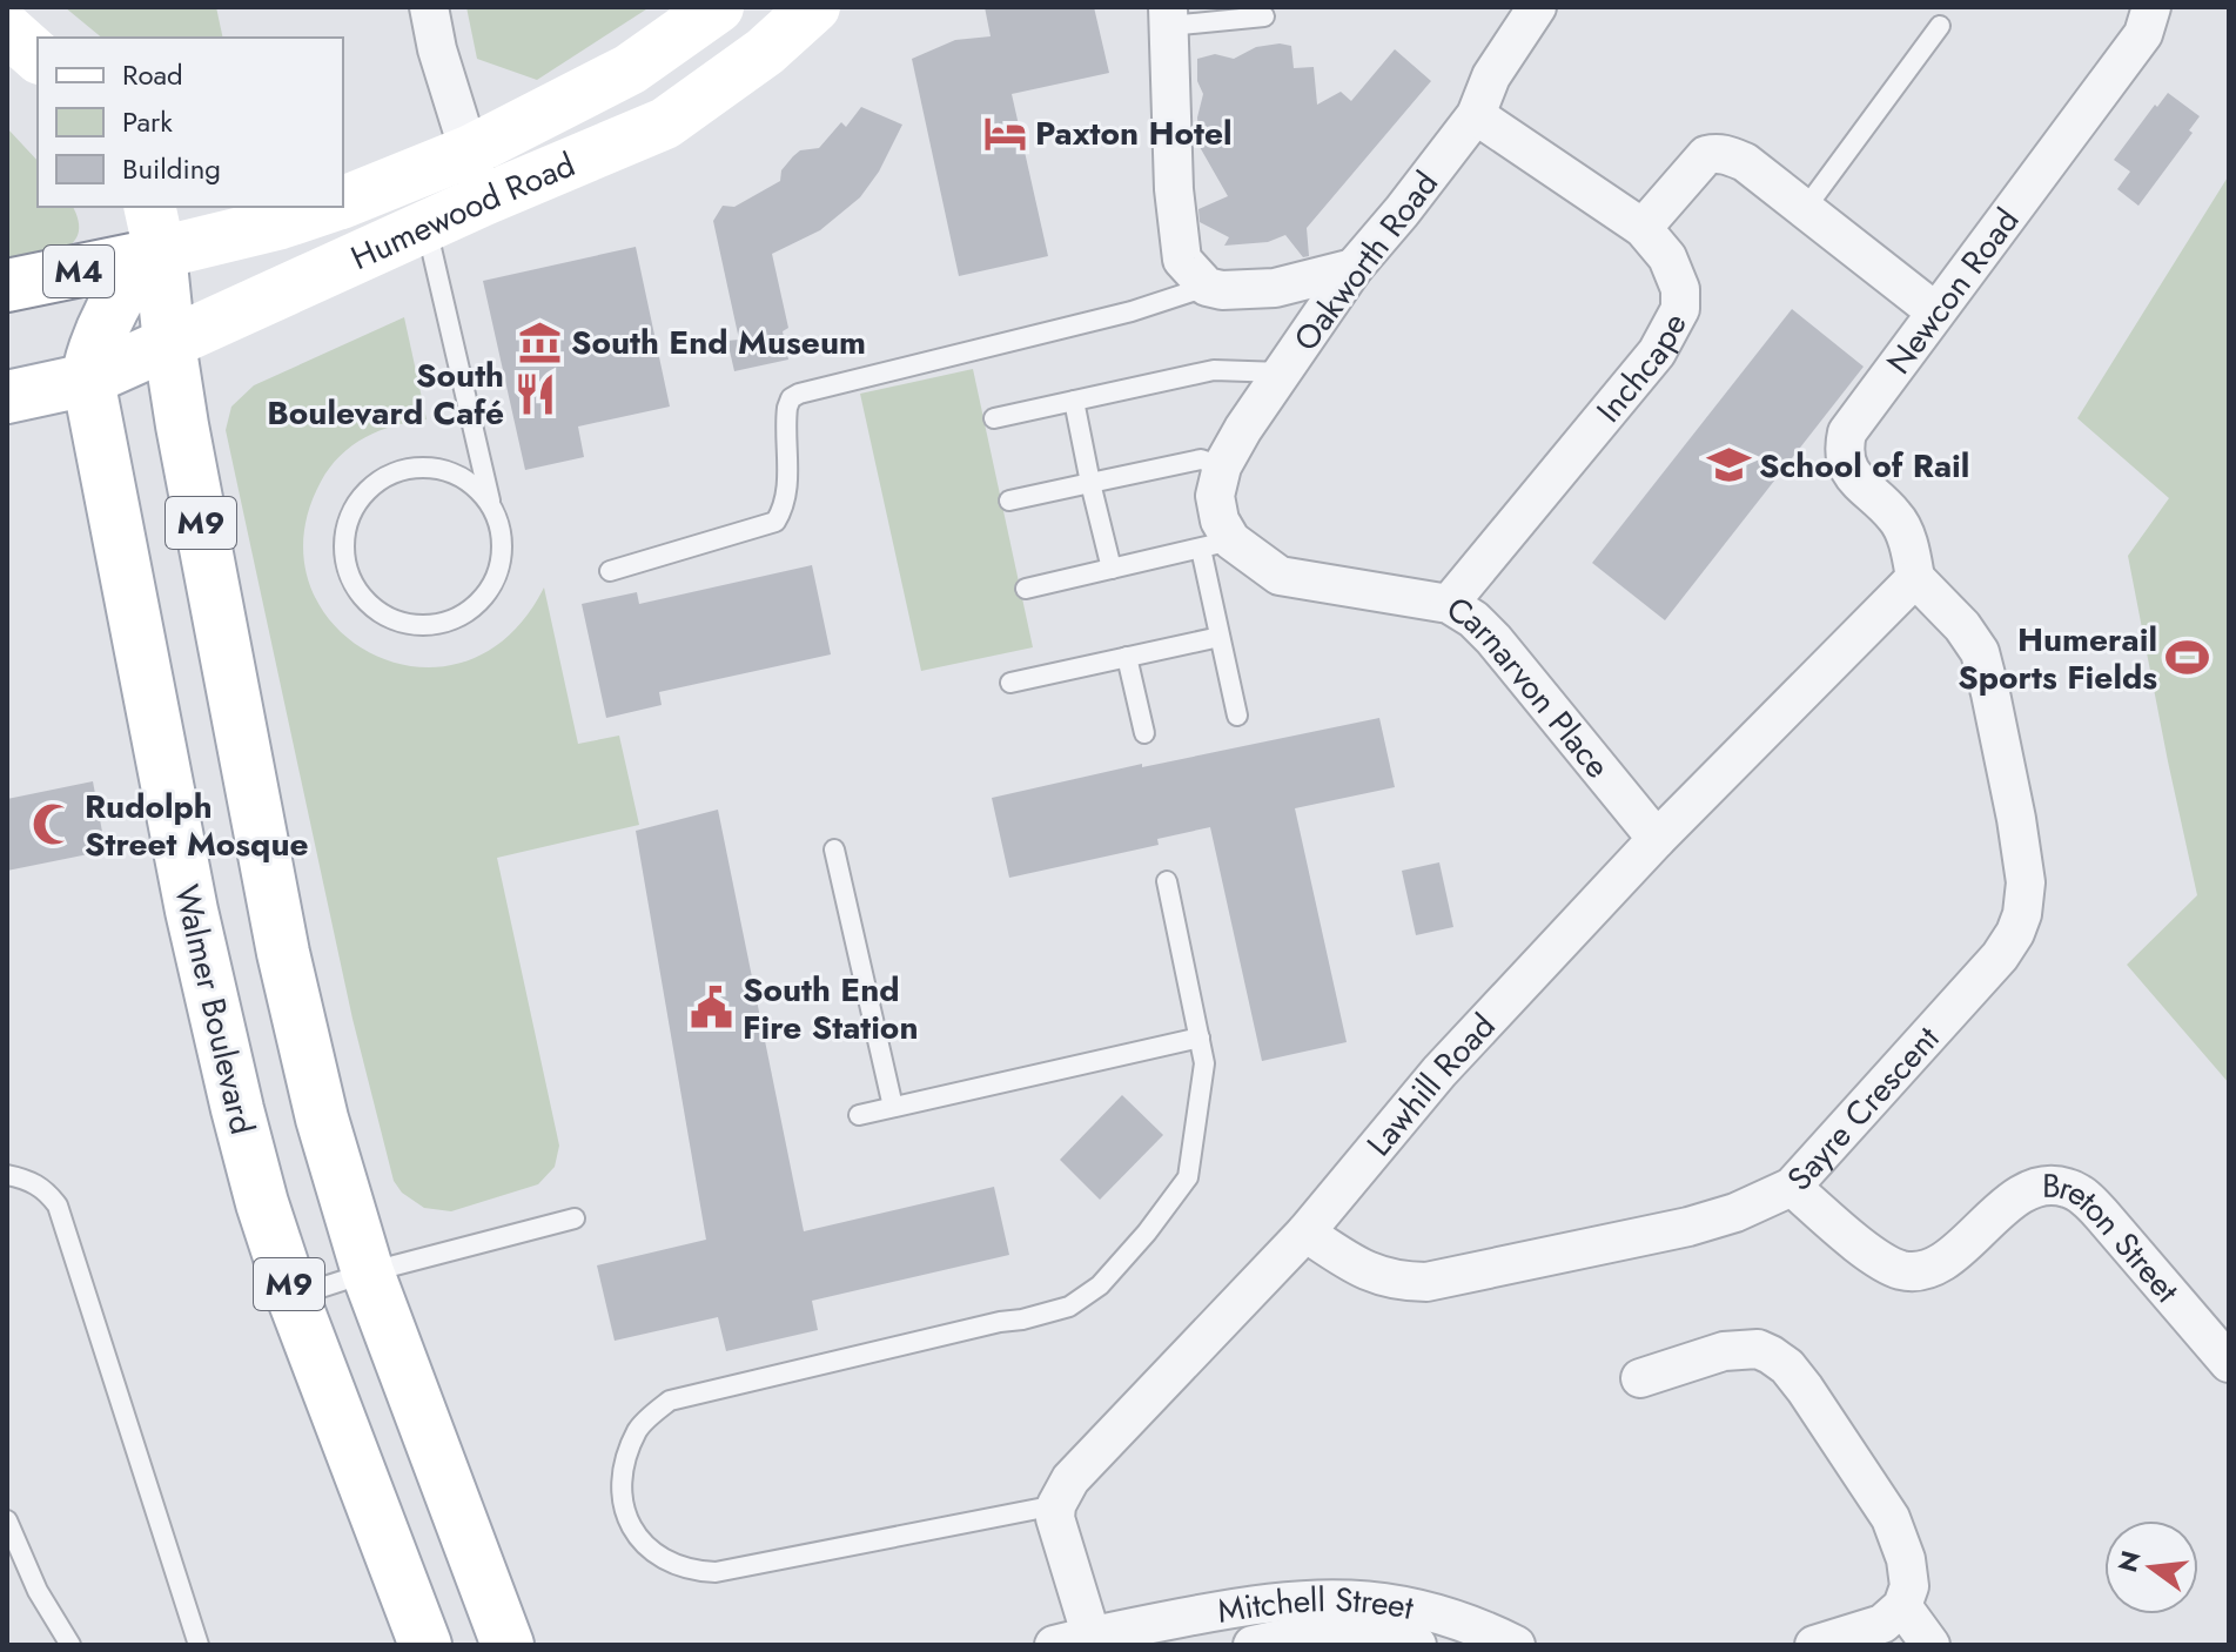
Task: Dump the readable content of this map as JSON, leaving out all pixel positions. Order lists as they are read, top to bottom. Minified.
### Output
{"streets":{"main road":["Humewood Road","M4","M9","Walmer Boulevard"],"street":["Oakworth Road","Newcon Road","Inchcape","Carnarvon Place","Lawhill Road","Sayre Crescent","Breton Street","Mitchell Street"]},"crossings":[["Humewood Road","M4"],["Humewood Road","M9"],["Humewood Road","Walmer Boulevard"],["Oakworth Road","Inchcape"],["Oakworth Road","Carnarvon Place"],["M4","M9"],["M4","Walmer Boulevard"],["Newcon Road","Lawhill Road"],["Newcon Road","Sayre Crescent"],["Inchcape","Carnarvon Place"],["M9","Walmer Boulevard"],["Carnarvon Place","Lawhill Road"],["Lawhill Road","Sayre Crescent"],["Sayre Crescent","Breton Street"]],"places":{"hotel":["Paxton Hotel"],"museum":["South End Museum"],"restaurant":["South Boulevard Café"],"school or university":["School of Rail"],"sports":["Humerail Sports Fields"],"mosque":["Rudolph Street Mosque"],"public building":["South End Fire Station"]},"legend":["Road","Park","Building"],"north":"left"}
